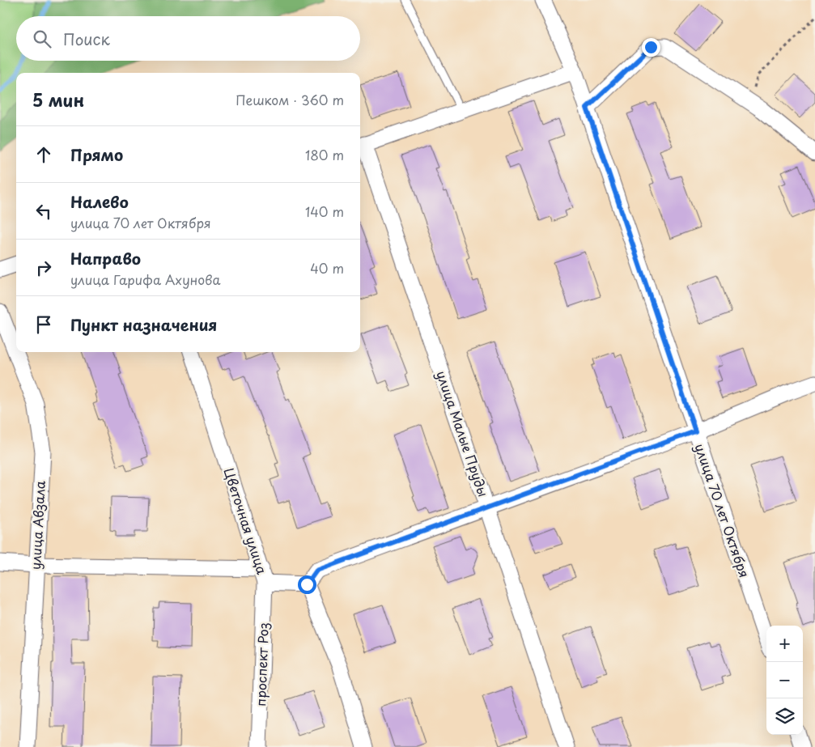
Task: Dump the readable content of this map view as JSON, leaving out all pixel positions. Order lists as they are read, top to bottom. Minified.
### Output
{"streets":{"street":["улица Малые Пруды","улица 70 лет Октября","Цветочная улица","улица Авзала","проспект Роз"]},"crossings":[["Цветочная улица","проспект Роз"]],"page":{"search":"Поиск","heading":["5 мин","Пешком · 360 m"],"list":[["Прямо","180 m"],["Налево","улица 70 лет Октября","140 m"],["Направо","улица Гарифа Ахунова","40 m"],"Пункт назначения"],"map_buttons":["+","−"]}}
